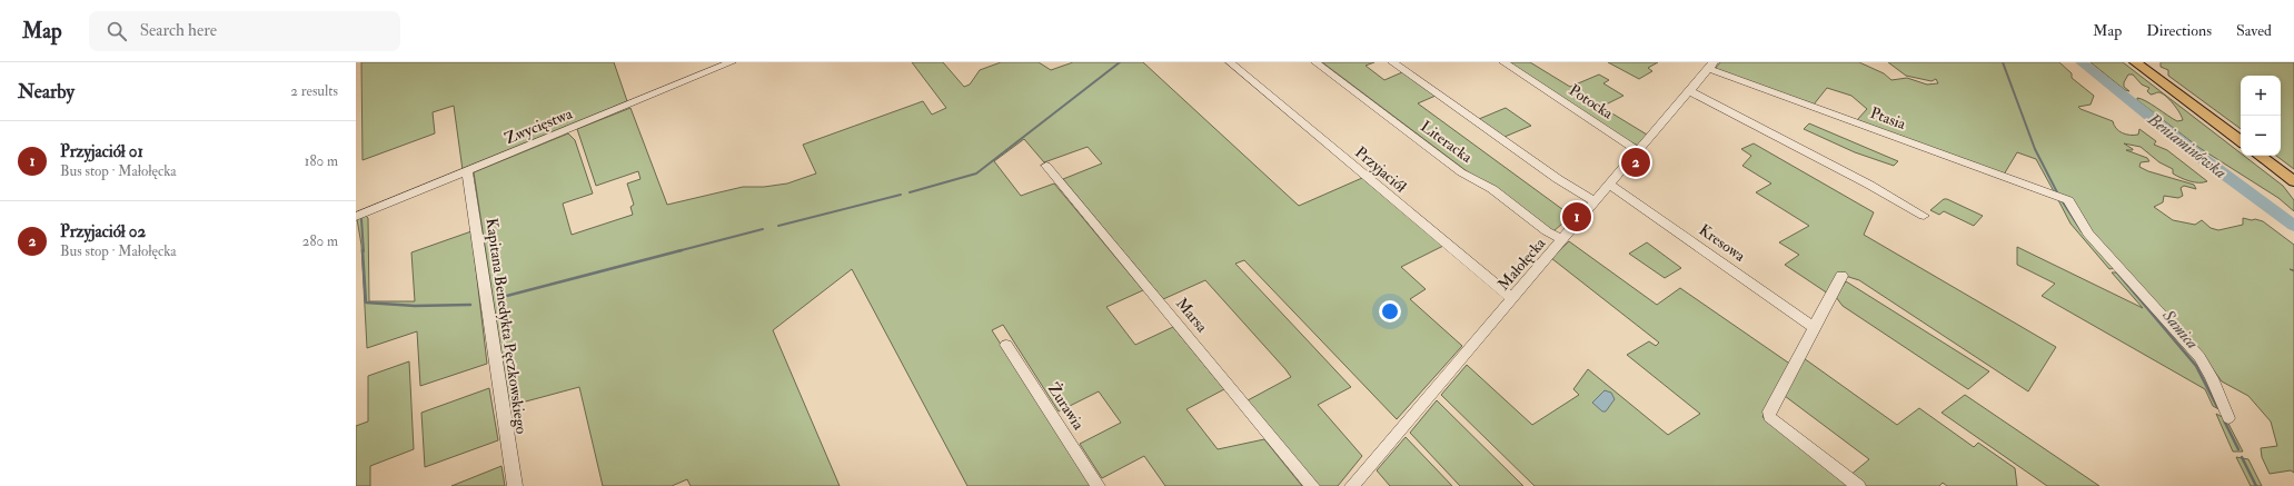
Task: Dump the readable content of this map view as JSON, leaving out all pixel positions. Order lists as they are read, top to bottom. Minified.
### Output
{"streets":{"street":["Potocka","Ptasia","Zwycięstwa","Literacka","Przyjaciół","Kresowa","Małołęcka","Marsa","Kapitana Benedykta Pęczkowskiego","Żurawia"]},"crossings":[["Potocka","Małołęcka"],["Ptasia","Małołęcka"],["Zwycięstwa","Kapitana Benedykta Pęczkowskiego"],["Literacka","Małołęcka"],["Przyjaciół","Małołęcka"],["Kresowa","Małołęcka"]],"water":["Beniaminówka","Samica"],"page":{"header":"Map","search":"Search here","nav":["Map","Directions","Saved"],"heading":["Nearby","2 results"],"map_buttons":["+","−"],"list":[{"mark":"1","name":"Przyjaciół 01","note":"Bus stop · Małołęcka","value":"180 m"},{"mark":"2","name":"Przyjaciół 02","note":"Bus stop · Małołęcka","value":"280 m"}],"pins":["2","1"]}}
